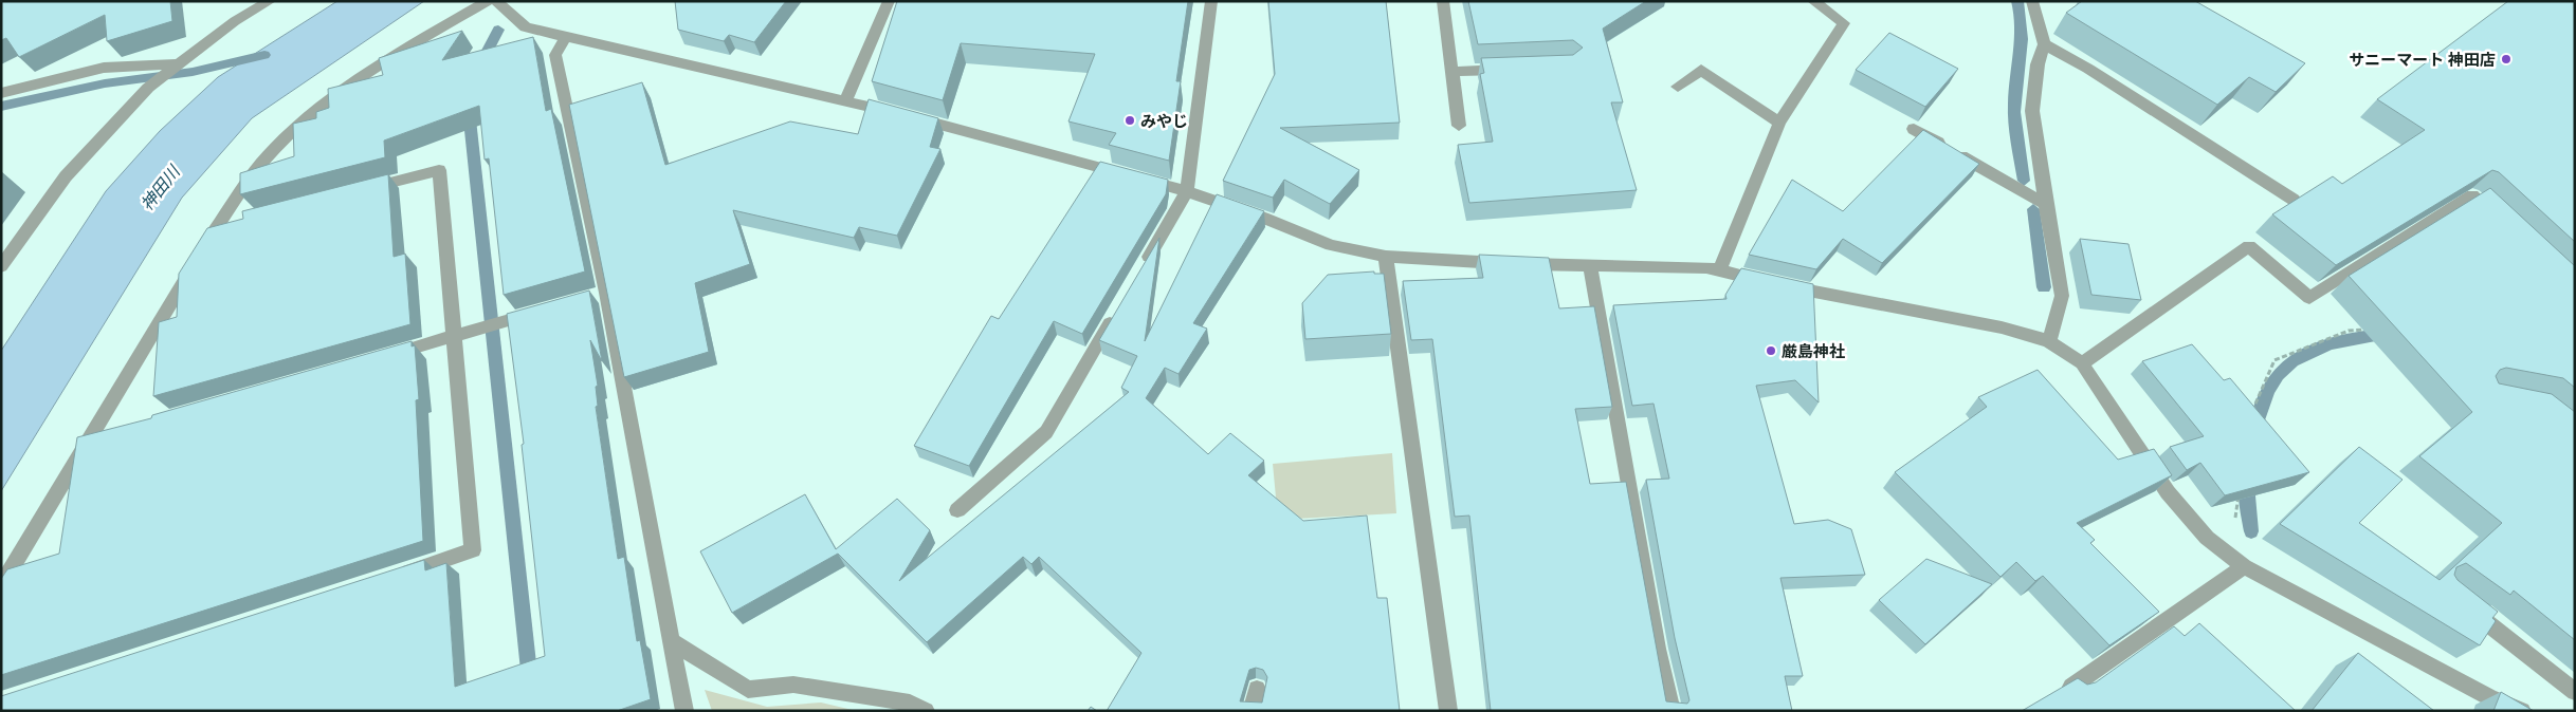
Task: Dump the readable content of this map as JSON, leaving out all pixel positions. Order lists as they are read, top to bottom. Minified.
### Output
{"water":["神田川"],"places":["サニーマート 神田店","みやじ","厳島神社"]}
